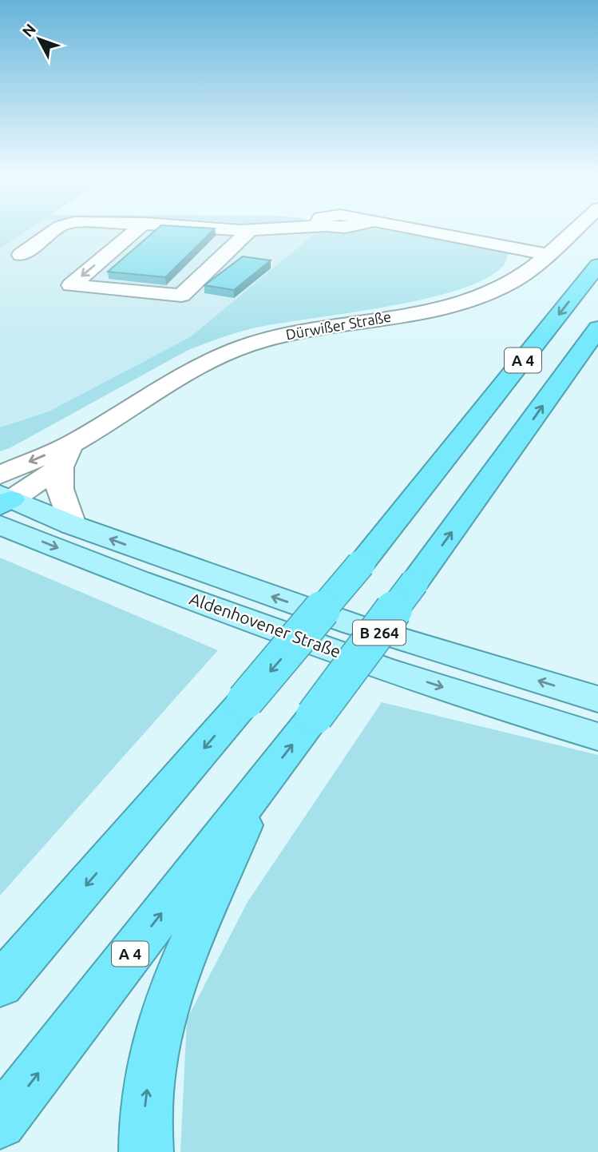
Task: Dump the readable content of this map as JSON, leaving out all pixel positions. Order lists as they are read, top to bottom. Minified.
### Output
{"streets":{"highway":["A 4"],"main road":["Aldenhovener Straße","B 264"],"street":["Dürwißer Straße"]},"crossings":[["Dürwißer Straße","Aldenhovener Straße"]],"north":"top left"}
